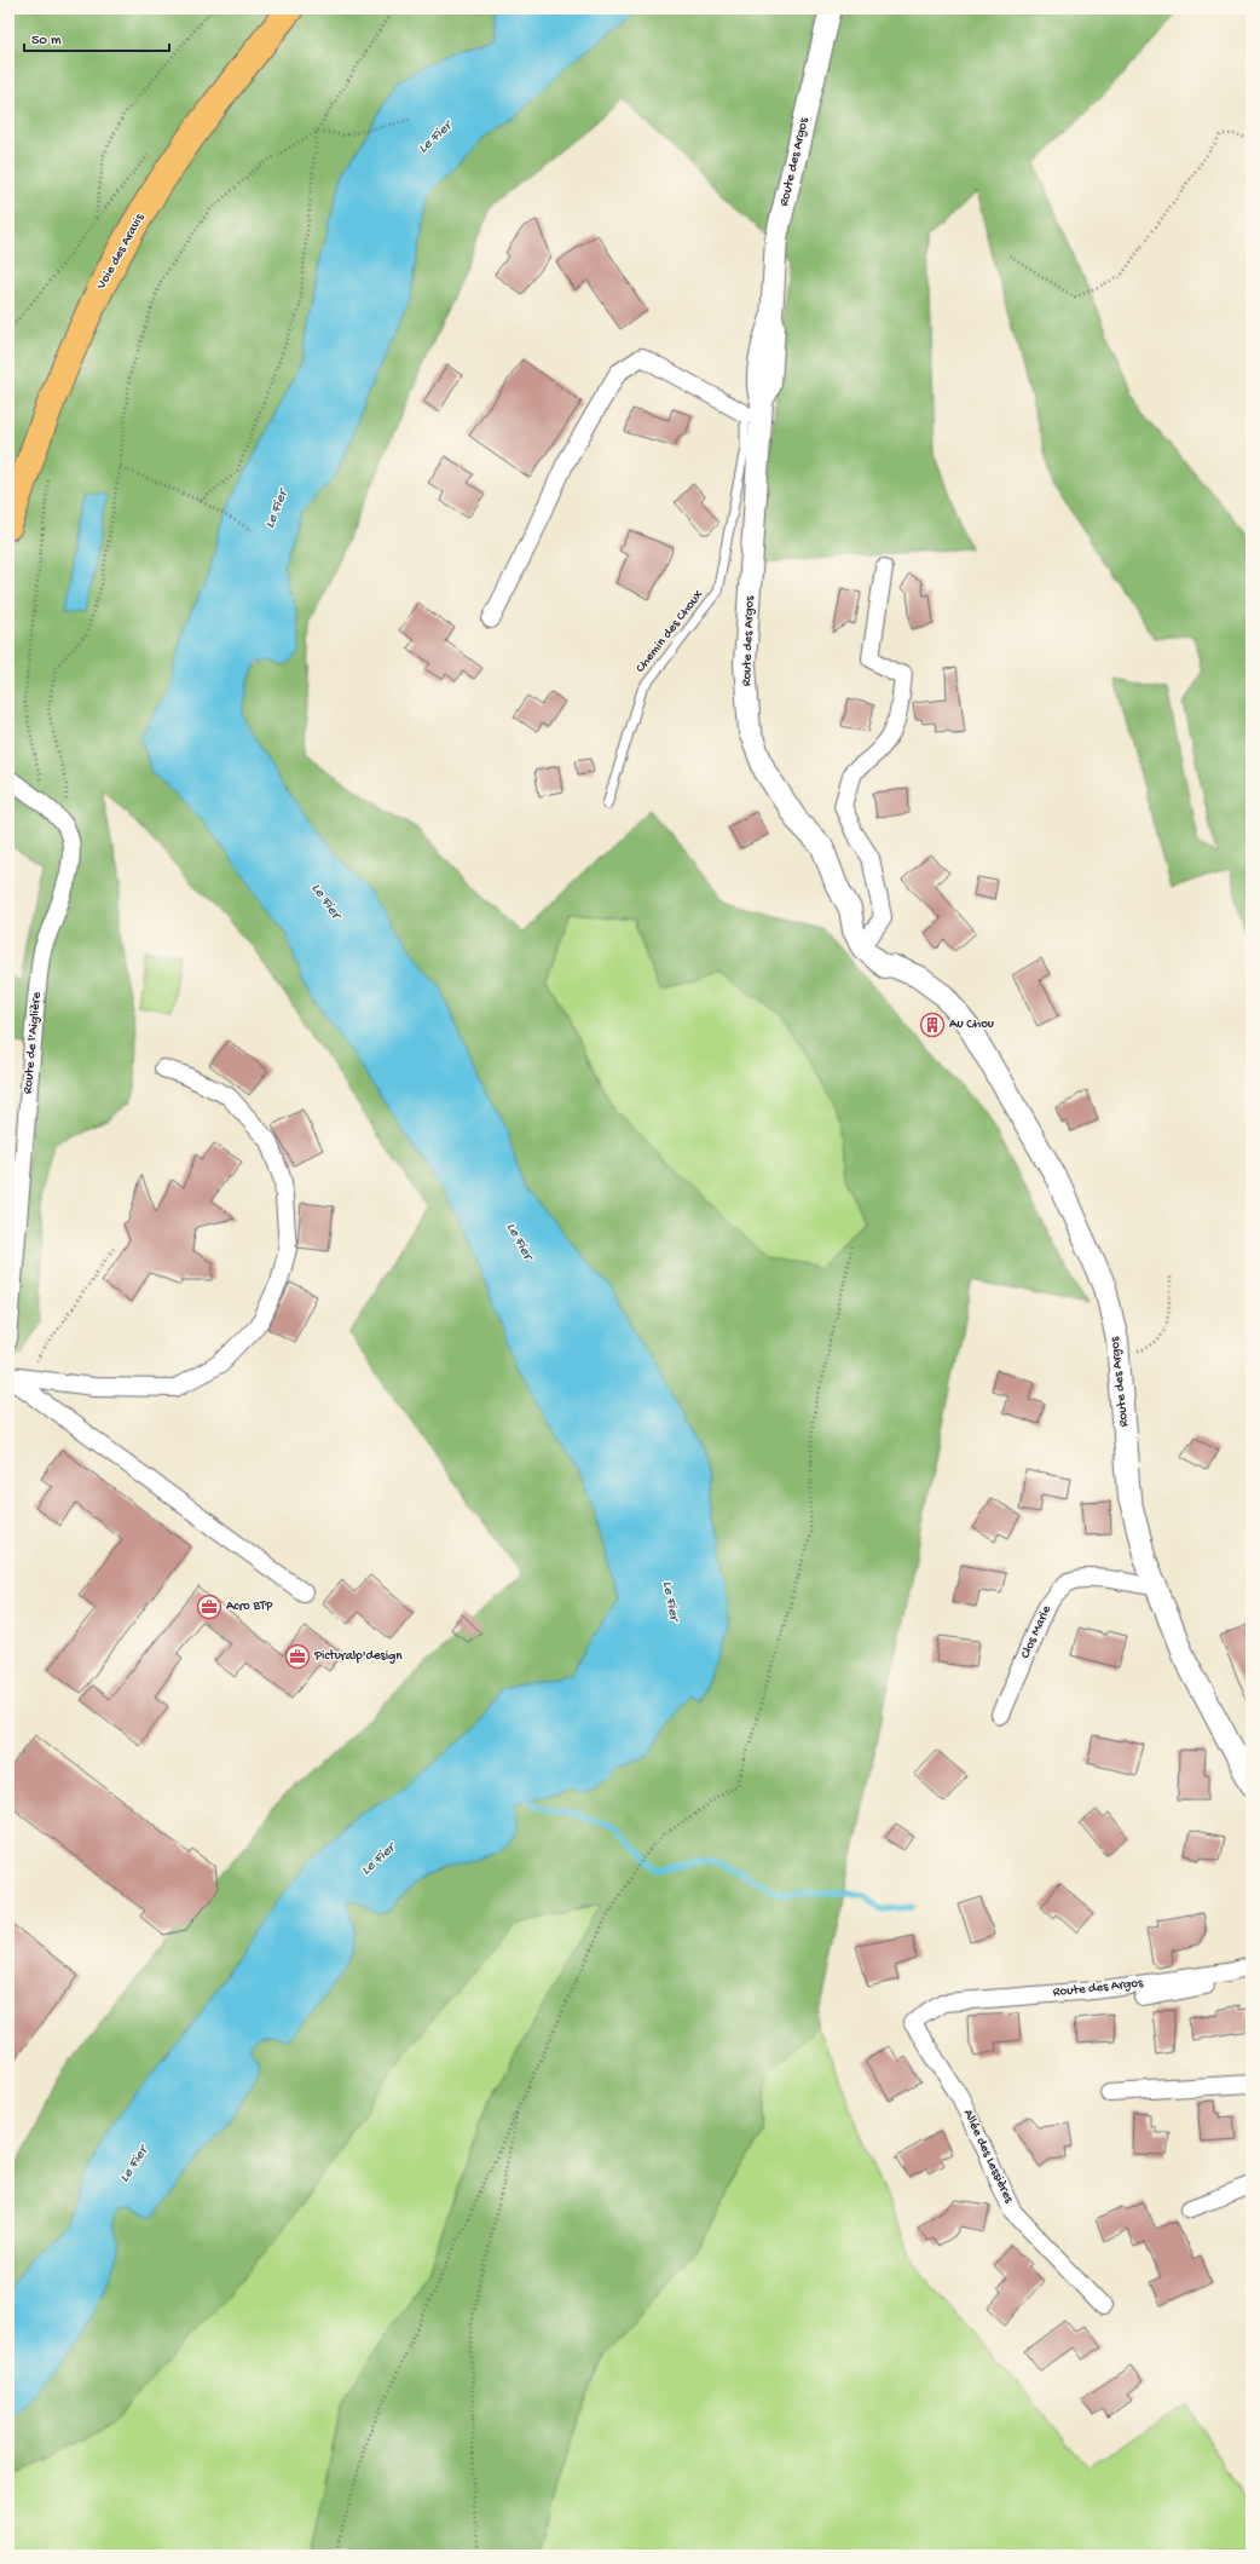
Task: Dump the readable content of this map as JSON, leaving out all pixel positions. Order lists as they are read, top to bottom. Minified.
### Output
{"streets":{"highway":["Voie des Aravis"],"street":["Route des Argos","Route de l'Aiglière","Clos Marie","Allée des Lessières"],"lane":["Chemin des Choux"]},"crossings":[["Route des Argos","Chemin des Choux"],["Route des Argos","Clos Marie"],["Route des Argos","Allée des Lessières"]],"water":["Le Fier"],"places":{"building":["Au Chou"],"office":["Acro BTP","Picturalp'design"]},"scale_bar":"50 m"}
